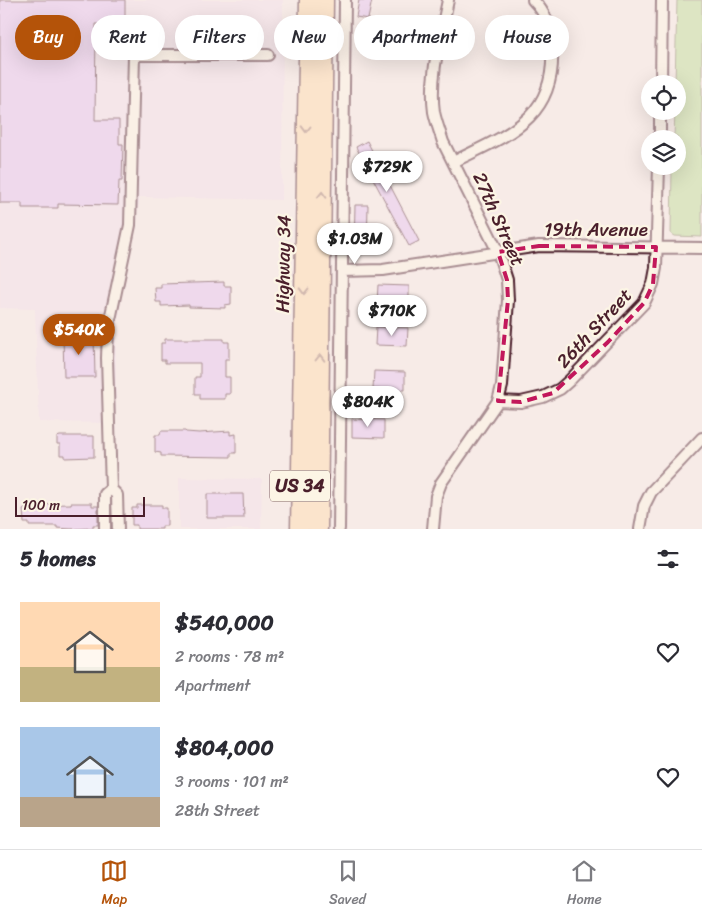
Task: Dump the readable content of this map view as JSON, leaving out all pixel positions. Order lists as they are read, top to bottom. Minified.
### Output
{"streets":{"highway":["Highway 34","US 34"],"street":["27th Street","19th Avenue","26th Street"]},"crossings":[["27th Street","19th Avenue"],["27th Street","26th Street"],["19th Avenue","26th Street"]],"scale_bar":"100 m","page":{"chip":["Buy","Rent","Filters","New","Apartment","House"],"price":["$729K","$1.03M","$710K","$540K","$804K"],"scale":"100 m","heading":"5 homes","list":[{"name":"$540,000","note":"2 rooms · 78 m² · Apartment"},{"name":"$804,000","note":"3 rooms · 101 m² · 28th Street"}],"tabs":["Map","Saved","Home"]}}
